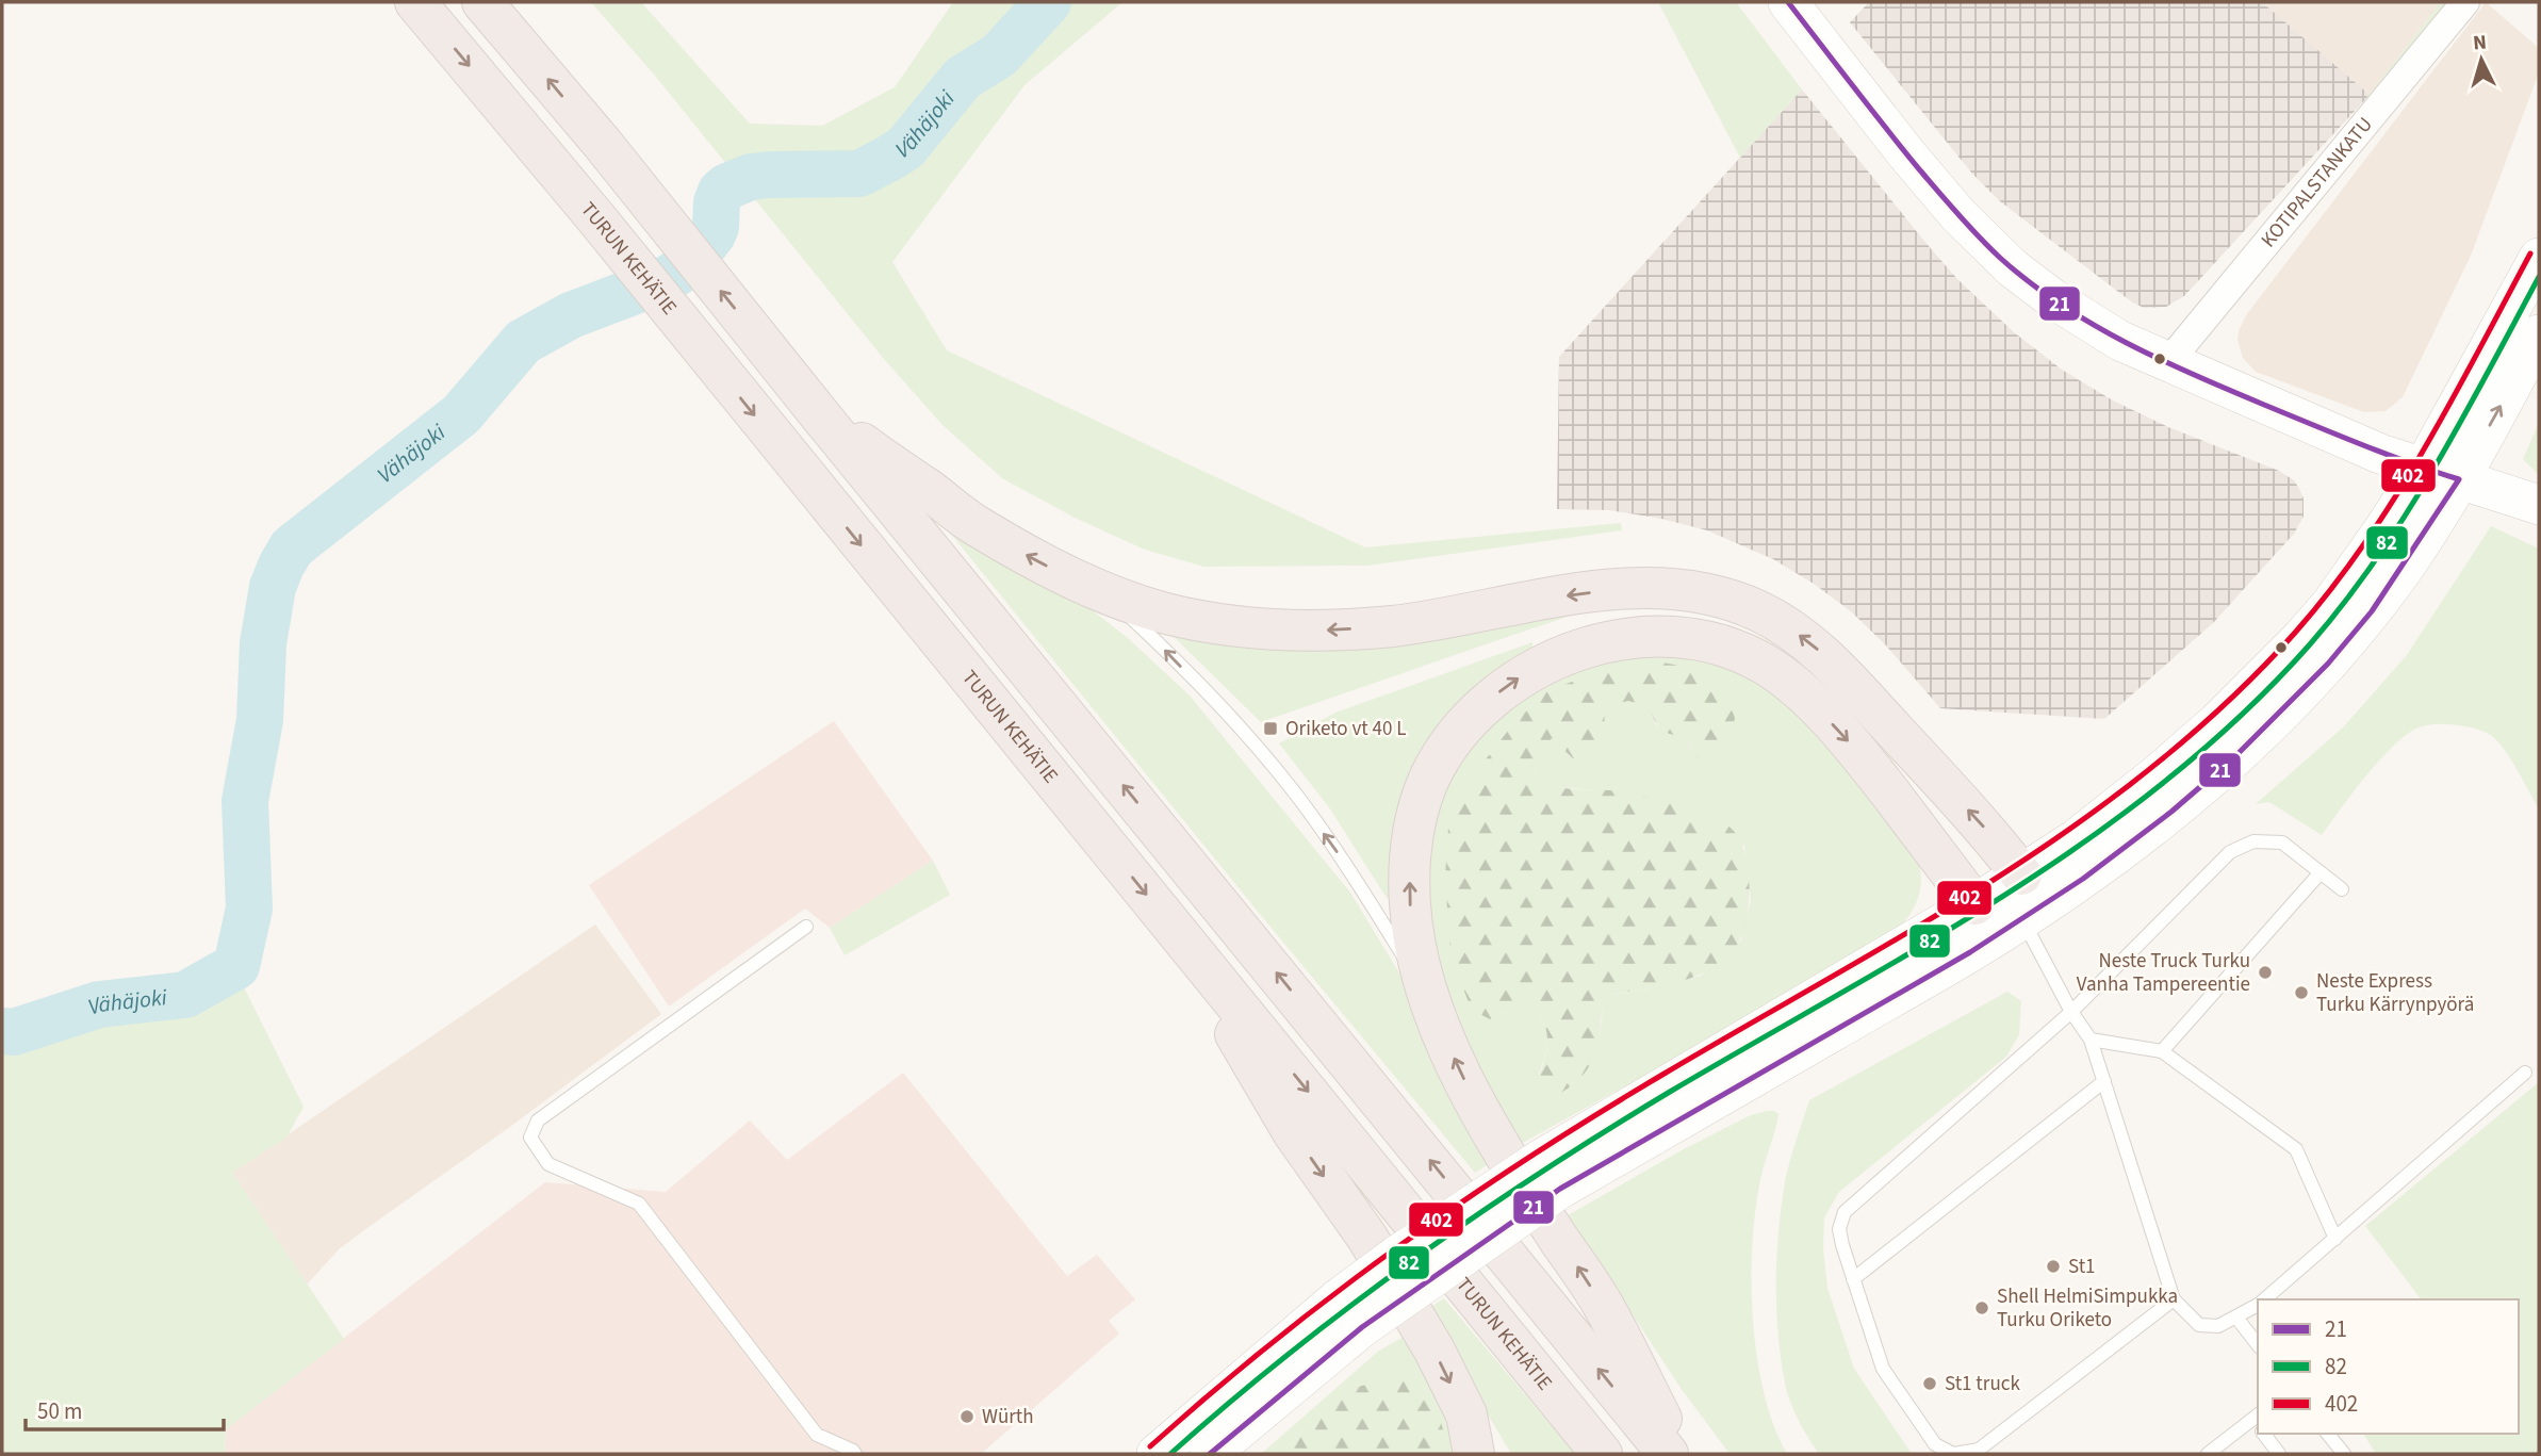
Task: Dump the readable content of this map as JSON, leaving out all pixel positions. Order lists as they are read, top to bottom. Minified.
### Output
{"streets":{"highway":["TURUN KEHÄTIE"],"street":["KOTIPALSTANKATU"]},"water":["Vähäjoki"],"places":{"transit":["Oriketo vt 40 L"],"other":["Neste Truck Turku Vanha Tampereentie","Neste Express Turku Kärrynpyörä","St1","Shell HelmiSimpukka Turku Oriketo","St1 truck","Würth"]},"lines":["transit line 21","transit line 402","transit line 82"],"legend":["21","82","402"],"scale_bar":"50 m","north":"top"}
